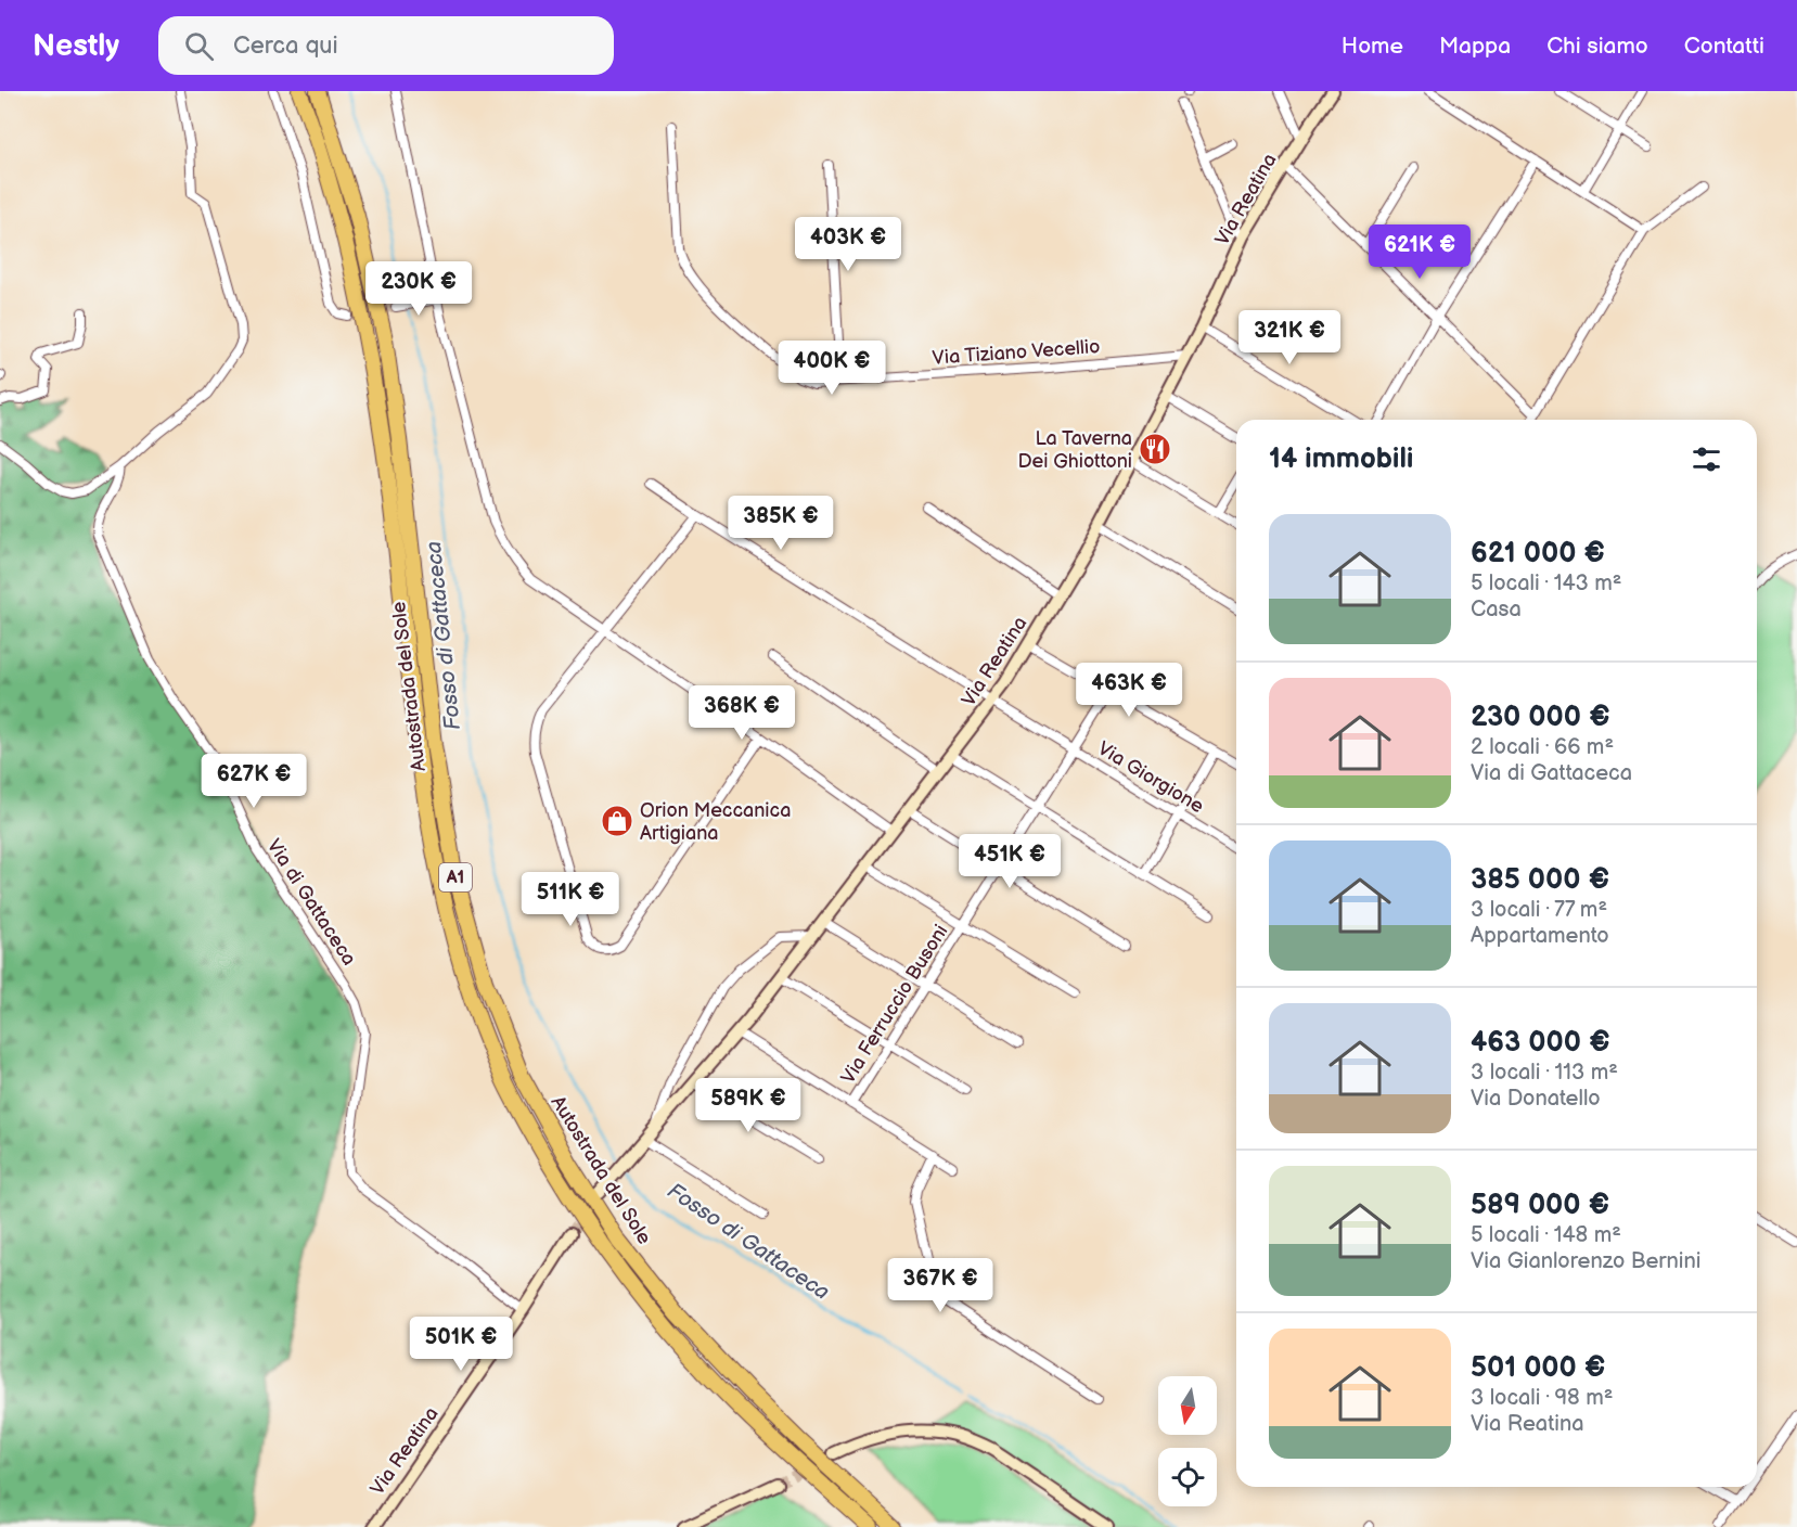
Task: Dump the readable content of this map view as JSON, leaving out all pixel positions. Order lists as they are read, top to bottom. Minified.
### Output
{"streets":{"highway":["Autostrada del Sole","A1"],"street":["Via Reatina","Via Tiziano Vecellio","Via Giorgione","Via di Gattaceca","Via Ferruccio Busoni"]},"crossings":[["Via Reatina","Via Tiziano Vecellio"],["Via Reatina","Via Giorgione"],["Via Reatina","Via di Gattaceca"],["Via Giorgione","Via Ferruccio Busoni"]],"water":["Fosso di Gattaceca"],"places":{"restaurant":["La Taverna Dei Ghiottoni"],"shop":["Orion Meccanica Artigiana"]},"north":"bottom","page":{"header":"Nestly","search":"Cerca qui","nav":["Home","Mappa","Chi siamo","Contatti"],"price":["403K €","621K €","230K €","321K €","400K €","385K €","463K €","368K €","627K €","451K €","511K €","589K €","367K €","501K €"],"heading":"14 immobili","list":[{"name":"621 000 €","note":"5 locali · 143 m² · Casa"},{"name":"230 000 €","note":"2 locali · 66 m² · Via di Gattaceca"},{"name":"385 000 €","note":"3 locali · 77 m² · Appartamento"},{"name":"463 000 €","note":"3 locali · 113 m² · Via Donatello"},{"name":"589 000 €","note":"5 locali · 148 m² · Via Gianlorenzo Bernini"},{"name":"501 000 €","note":"3 locali · 98 m² · Via Reatina"}]}}
